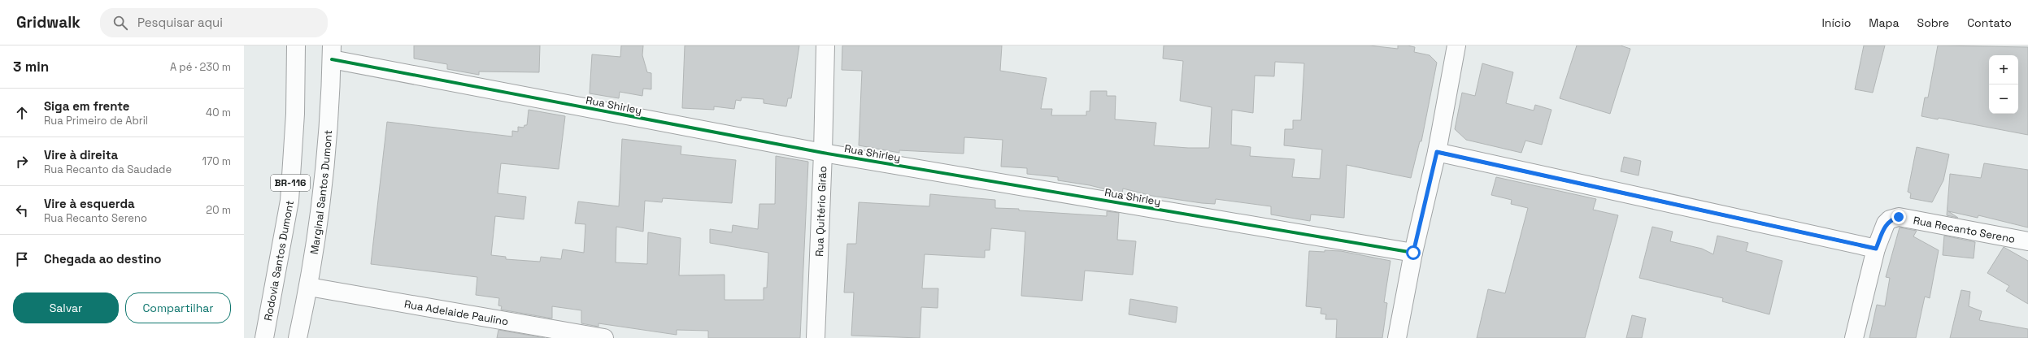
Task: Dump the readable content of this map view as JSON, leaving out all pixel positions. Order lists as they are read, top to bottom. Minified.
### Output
{"streets":{"main road":["Rua Shirley","BR-116","Marginal Santos Dumont","Rua Quitério Girão","Rua Recanto Sereno","Rodovia Santos Dumont","Rua Adelaide Paulino"]},"crossings":[["Rua Shirley","Marginal Santos Dumont"],["Rua Shirley","Rua Quitério Girão"],["Marginal Santos Dumont","Rua Adelaide Paulino"]],"page":{"header":"Gridwalk","search":"Pesquisar aqui","nav":["Início","Mapa","Sobre","Contato"],"heading":["3 min","A pé · 230 m"],"map_buttons":["+","−"],"list":[["Siga em frente","Rua Primeiro de Abril","40 m"],["Vire à direita","Rua Recanto da Saudade","170 m"],["Vire à esquerda","Rua Recanto Sereno","20 m"],"Chegada ao destino"],"buttons":["Salvar","Compartilhar"]}}
